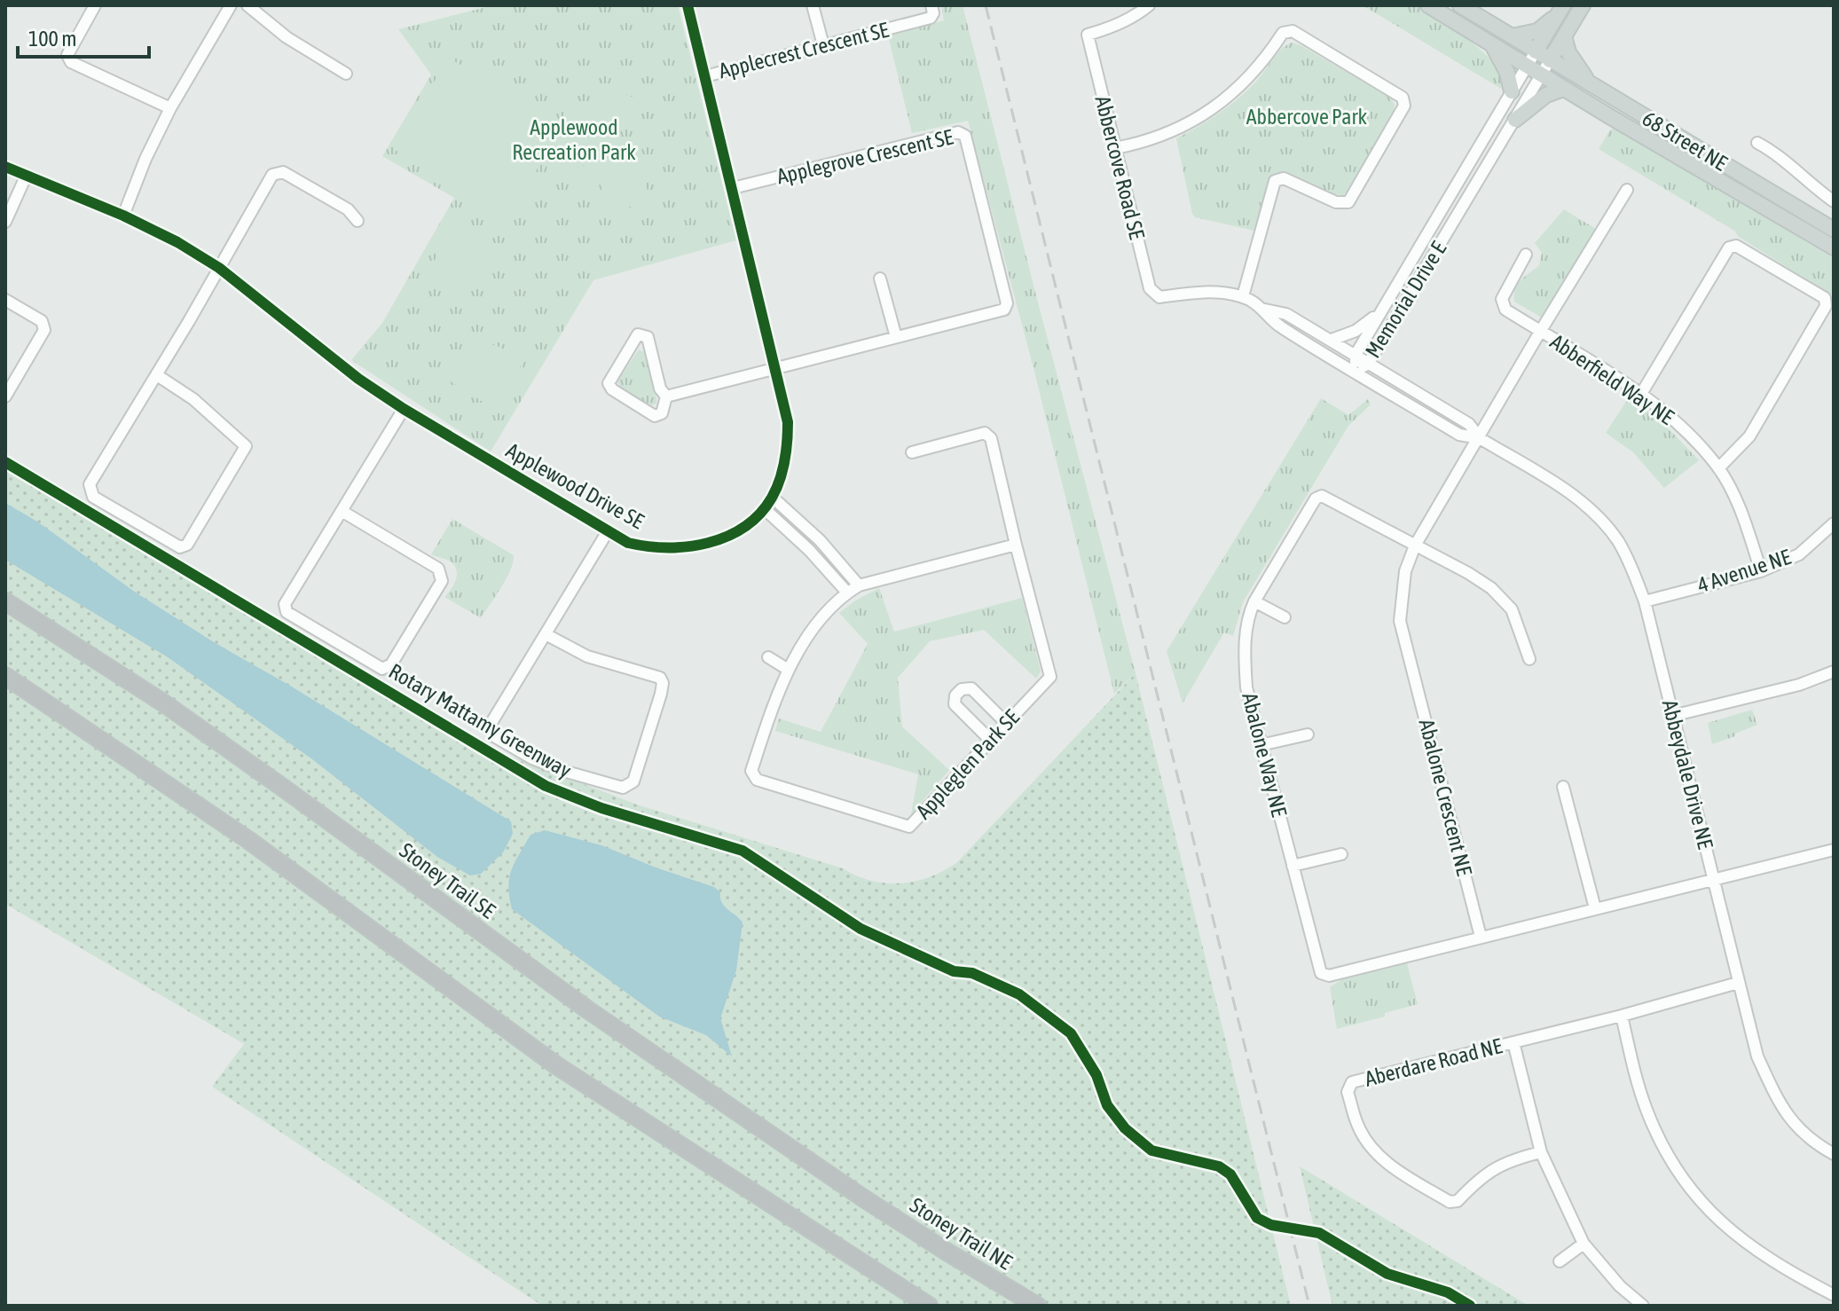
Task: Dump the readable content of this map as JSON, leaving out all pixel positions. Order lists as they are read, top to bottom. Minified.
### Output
{"streets":{"highway":["Stoney Trail SE","Stoney Trail NE"],"main road":["68 Street NE","Memorial Drive E"],"street":["Applecrest Crescent SE","Applegrove Crescent SE","Abbercove Road SE","Abberfield Way NE","Applewood Drive SE","4 Avenue NE","Abalone Way NE","Appleglen Park SE","Abbeydale Drive NE","Abalone Crescent NE","Aberdare Road NE"],"cycle path":["Rotary Mattamy Greenway"]},"crossings":[["Applecrest Crescent SE","Applewood Drive SE"],["68 Street NE","Memorial Drive E"],["Applegrove Crescent SE","Applewood Drive SE"],["Memorial Drive E","Abbeydale Drive NE"],["Abberfield Way NE","4 Avenue NE"],["Abberfield Way NE","Abbeydale Drive NE"],["Abberfield Way NE","Abalone Crescent NE"],["4 Avenue NE","Abbeydale Drive NE"],["Abalone Way NE","Abalone Crescent NE"],["Abbeydale Drive NE","Abalone Crescent NE"],["Abbeydale Drive NE","Aberdare Road NE"],["Stoney Trail SE","Stoney Trail NE"]],"parks":["Abbercove Park","Applewood Recreation Park"],"scale_bar":"100 m"}
